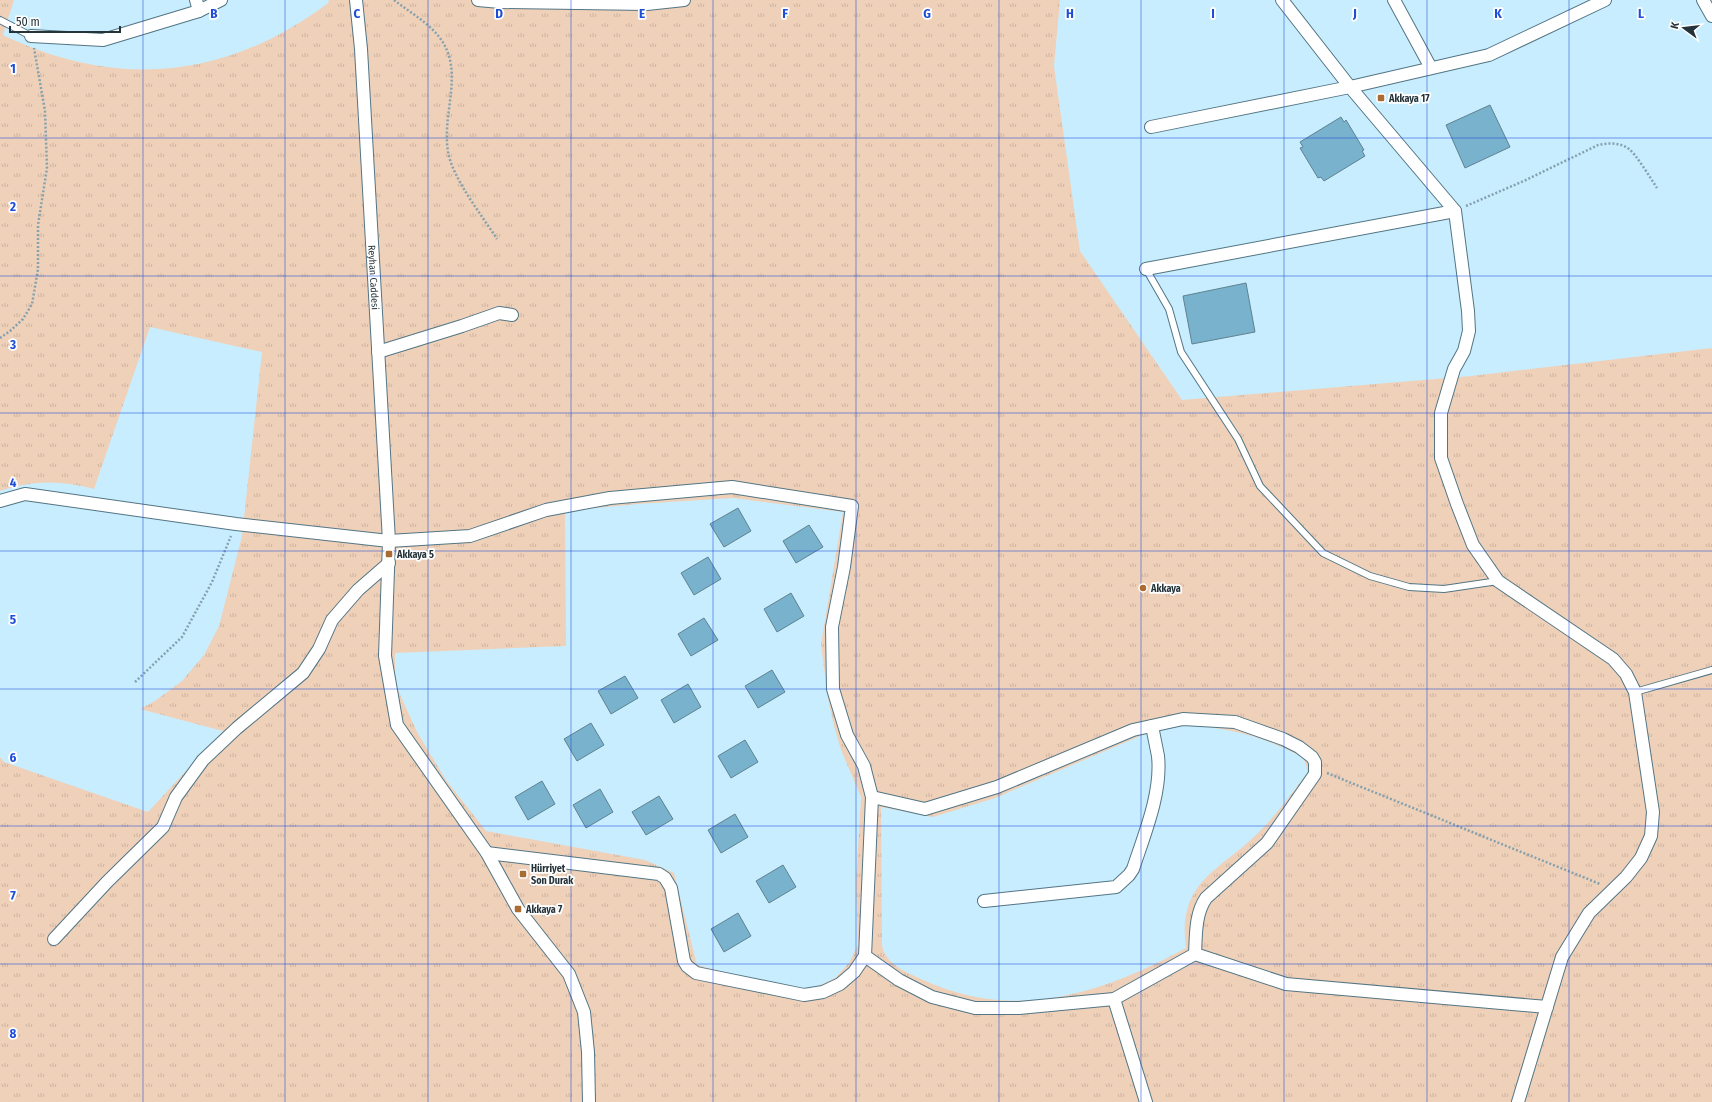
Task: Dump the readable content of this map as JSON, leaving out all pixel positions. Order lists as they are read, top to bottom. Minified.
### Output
{"streets":{"street":["Reyhan Caddesi"]},"places":{"transit":["Akkaya 17","Akkaya 5","Hürriyet Son Durak","Akkaya 7"],"other":["Akkaya"]},"scale_bar":"50 m","north":"left","grid":{"columns":["B","C","D","E","F","G","H","I","J","K","L"],"rows":["1","2","3","4","5","6","7","8"]}}
